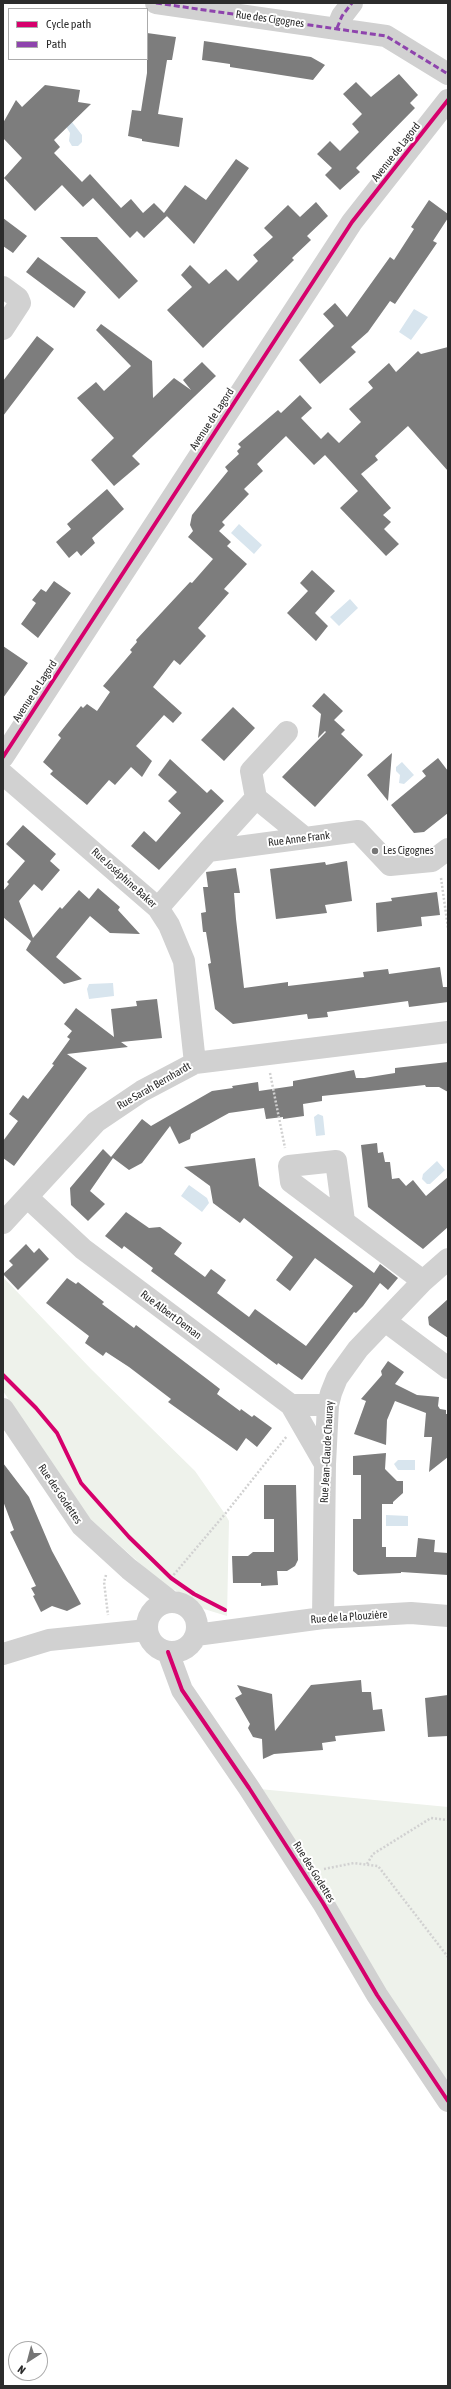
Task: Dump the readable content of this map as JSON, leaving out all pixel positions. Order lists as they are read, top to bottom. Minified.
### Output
{"streets":{"street":["Rue des Cigognes","Avenue de Lagord","Rue Anne Frank","Rue Joséphine Baker","Rue Sarah Bernhardt","Rue Albert Deman","Rue Jean-Claude Chauray","Rue des Godettes","Rue de la Plouzière"]},"crossings":[["Rue Joséphine Baker","Rue Sarah Bernhardt"],["Rue Sarah Bernhardt","Rue Albert Deman"],["Rue Jean-Claude Chauray","Rue de la Plouzière"],["Rue des Godettes","Rue de la Plouzière"]],"places":["Les Cigognes"],"legend":["Cycle path","Path"],"north":"bottom left"}
